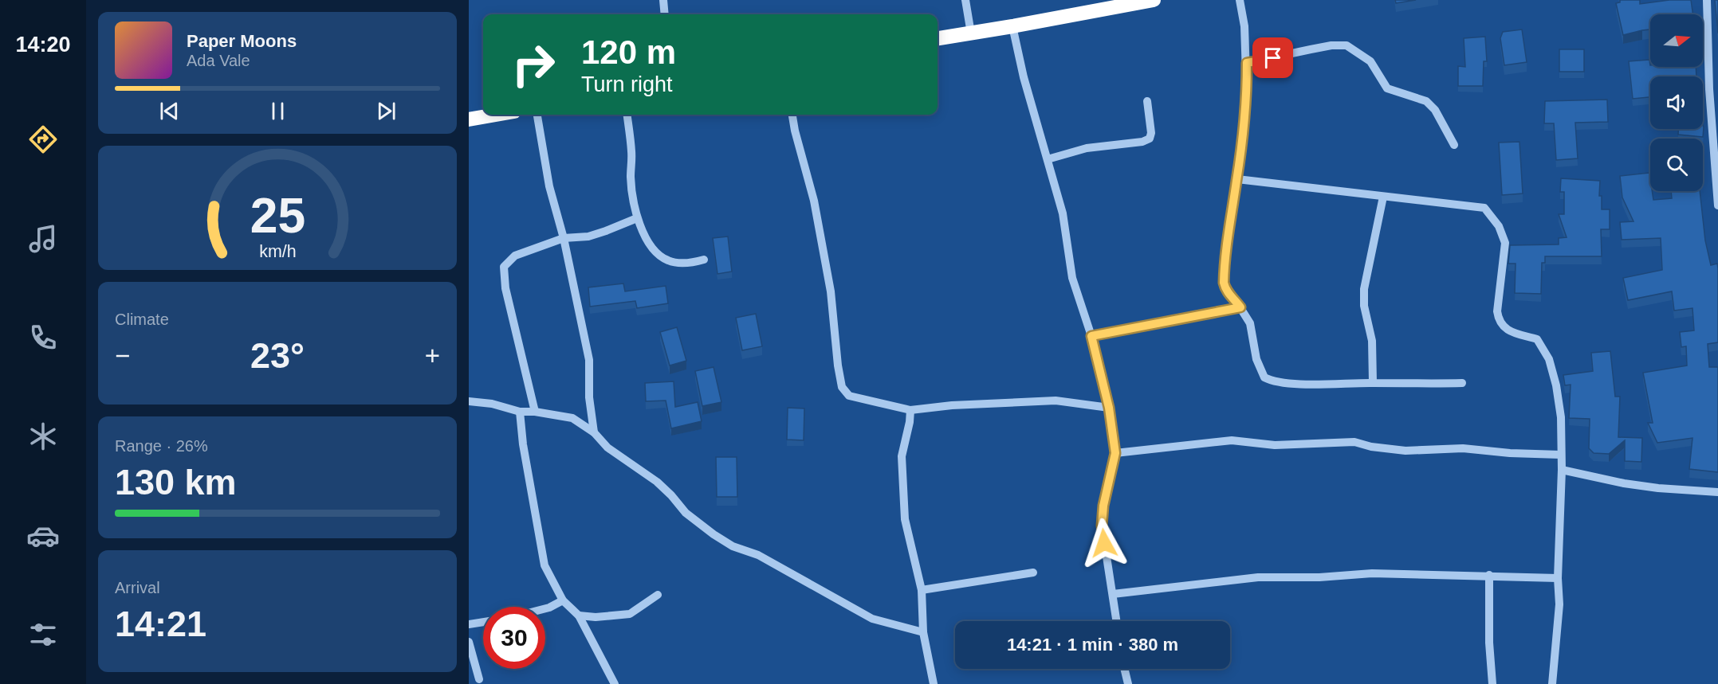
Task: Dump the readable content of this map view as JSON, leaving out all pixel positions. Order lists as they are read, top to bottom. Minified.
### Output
{"north":"right","page":{"tabs":"14:20","turn":["120 m","Turn right"],"song":["Paper Moons","Ada Vale"],"tile":["Climate",["Range · 26%","130 km"],["Arrival","14:21"]],"heat":["−","23°","+"],"limit":"30","trip":"14:21 · 1 min · 380 m","gauge":["25","km/h"]}}
